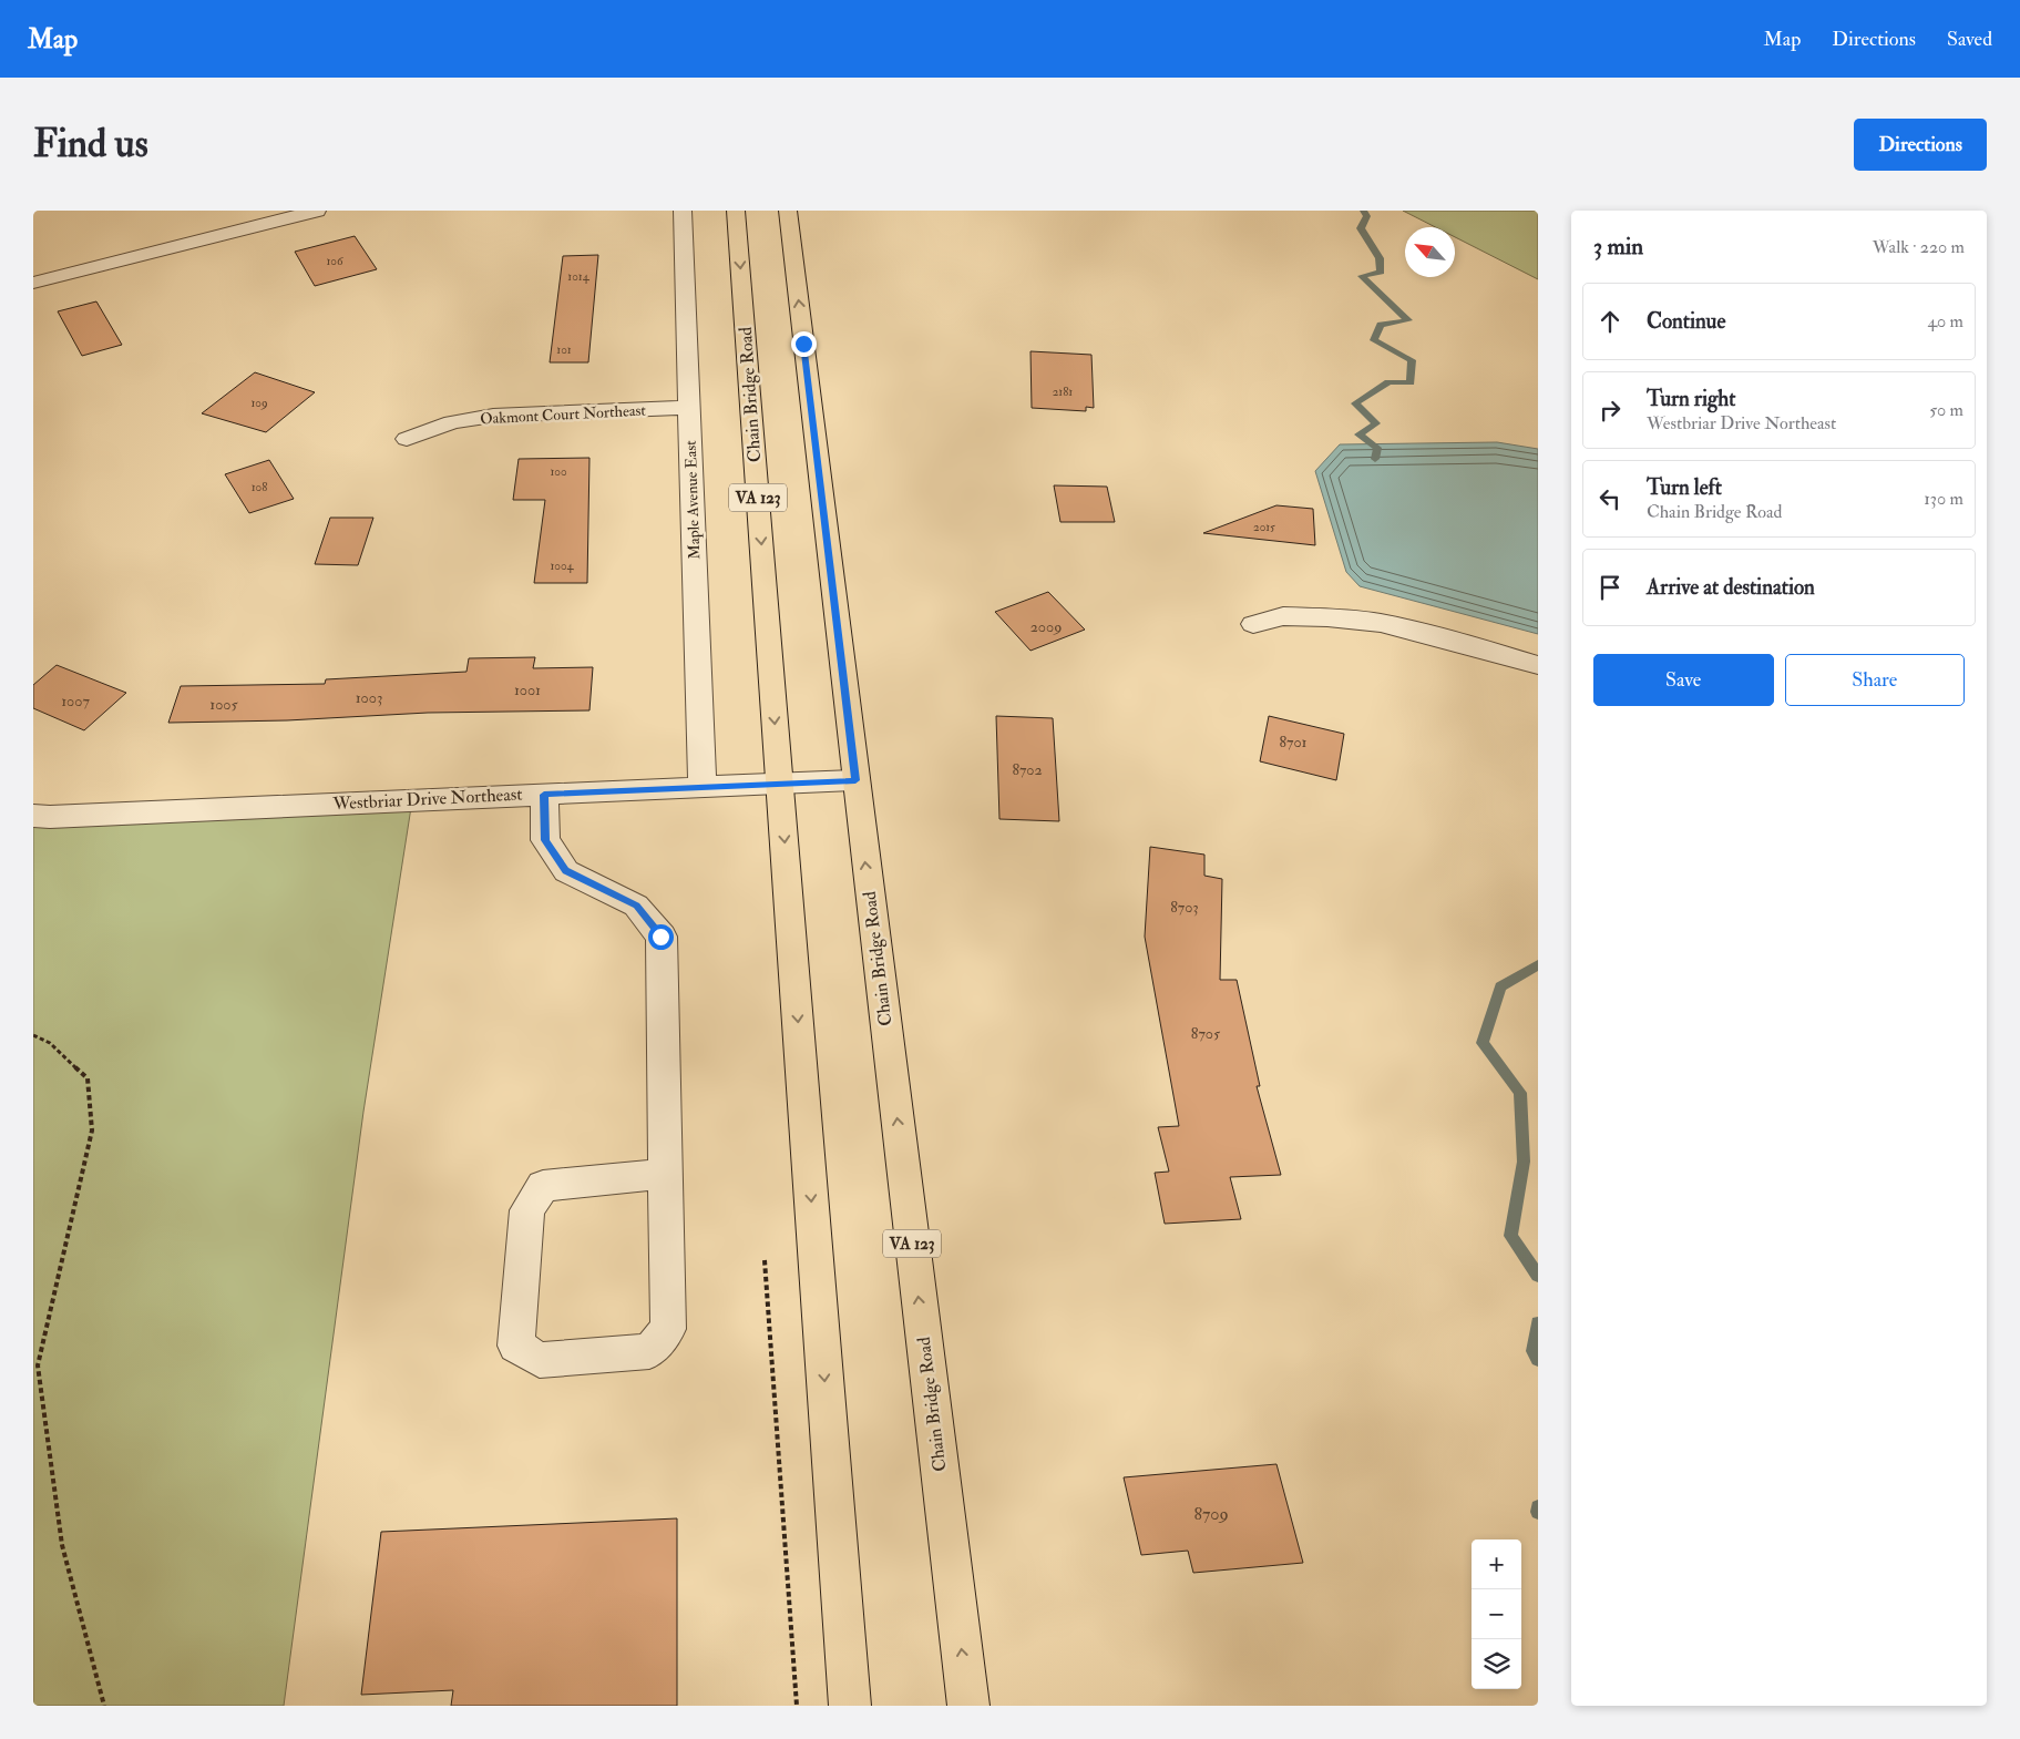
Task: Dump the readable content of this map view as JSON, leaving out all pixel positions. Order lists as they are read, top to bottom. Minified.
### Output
{"streets":{"main road":["Chain Bridge Road","VA 123"],"street":["Oakmont Court Northeast","Maple Avenue East","Westbriar Drive Northeast"]},"crossings":[["Chain Bridge Road","Westbriar Drive Northeast"],["Oakmont Court Northeast","Maple Avenue East"],["Maple Avenue East","Westbriar Drive Northeast"]],"house_numbers":["106","1014","101","2181","109","100","108","2015","1004","2009","1001","1003","1007","1005","8701","8702","8703","8705","8709"],"north":"top left","page":{"header":"Map","nav":["Map","Directions","Saved"],"buttons":["Directions",["Save","Share"]],"title":"Find us","heading":["3 min","Walk · 220 m"],"list":[["Continue","40 m"],["Turn right","Westbriar Drive Northeast","50 m"],["Turn left","Chain Bridge Road","130 m"],"Arrive at destination"],"map_buttons":["+","−"]}}
